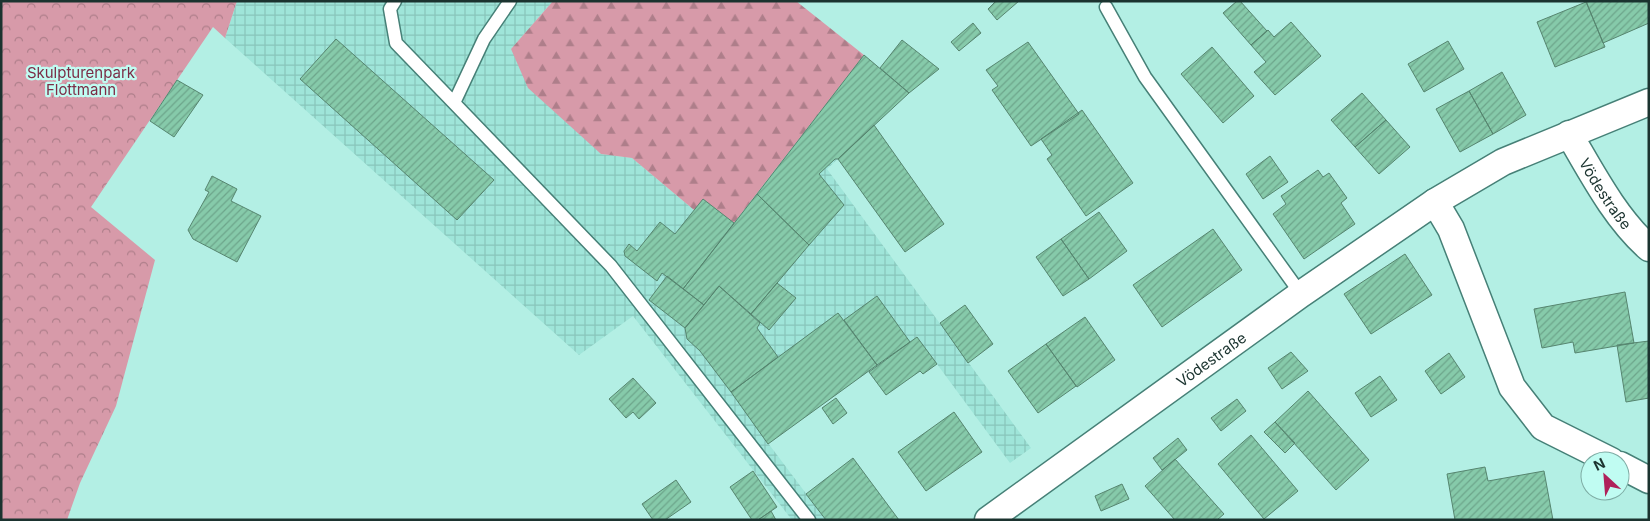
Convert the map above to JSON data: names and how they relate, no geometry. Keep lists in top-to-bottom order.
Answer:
{
  "streets": {
    "street": ["Vödestraße"]
  },
  "parks": ["Skulpturenpark Flottmann"],
  "north": "top left"
}
